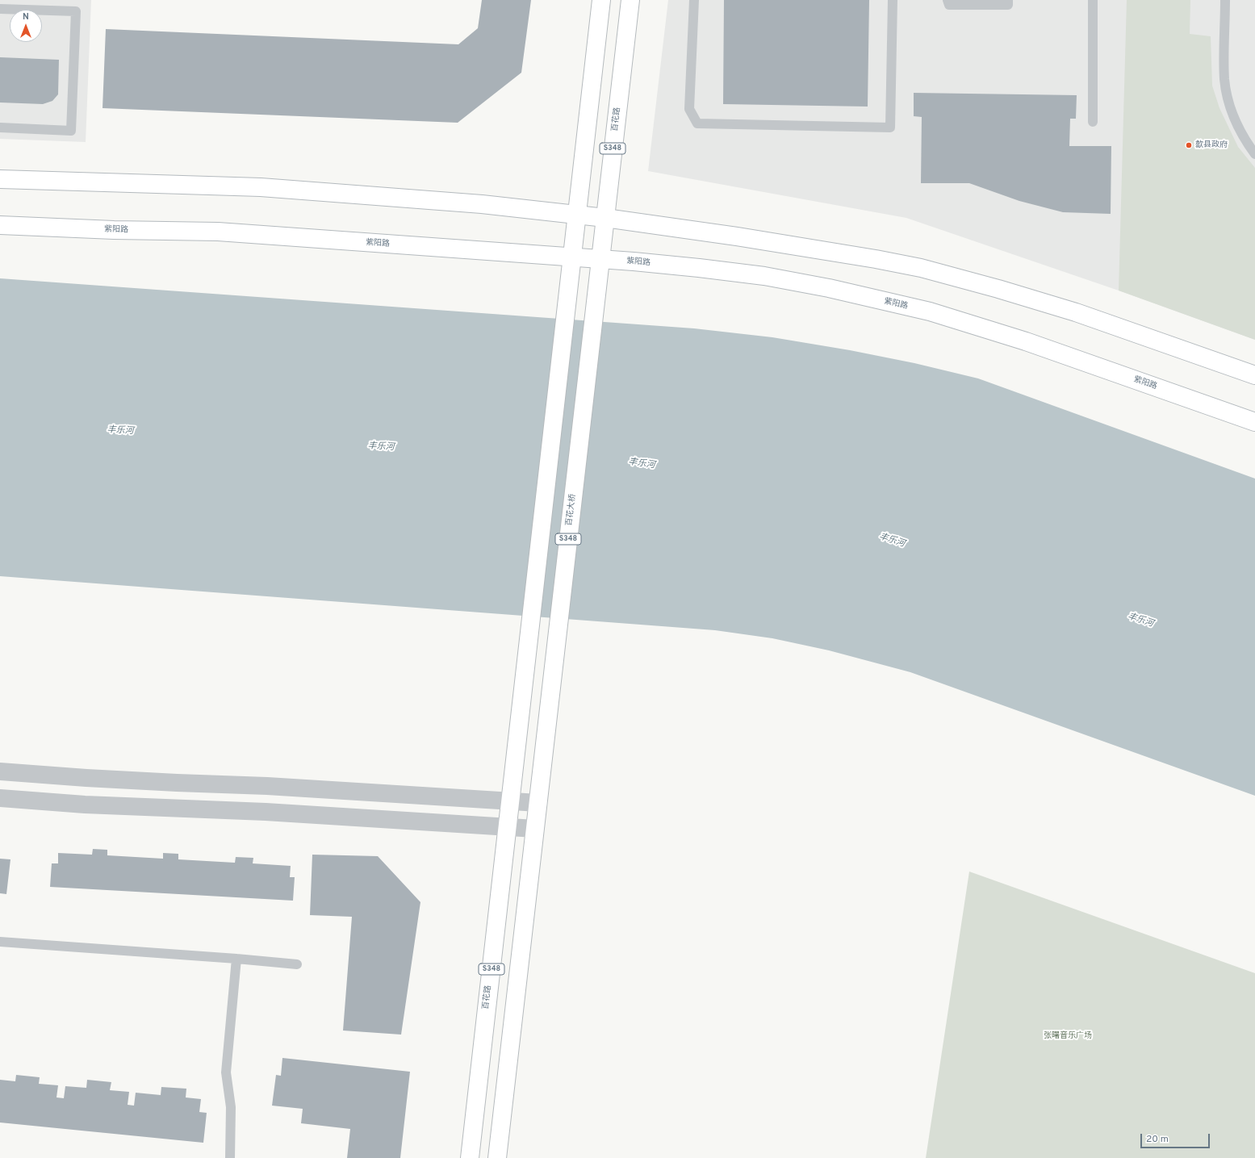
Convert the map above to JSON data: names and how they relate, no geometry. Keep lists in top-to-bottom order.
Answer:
{
  "streets": {
    "main road": [
      "百花路",
      "S348",
      "紫阳路",
      "百花大桥"
    ]
  },
  "crossings": [
    ["百花路", "S348"],
    ["百花路", "紫阳路"],
    ["百花路", "百花大桥"],
    ["S348", "紫阳路"],
    ["S348", "百花大桥"]
  ],
  "water": ["丰乐河"],
  "parks": ["张曙音乐广场"],
  "places": ["歙县政府"],
  "scale_bar": "20 m",
  "north": "top"
}
